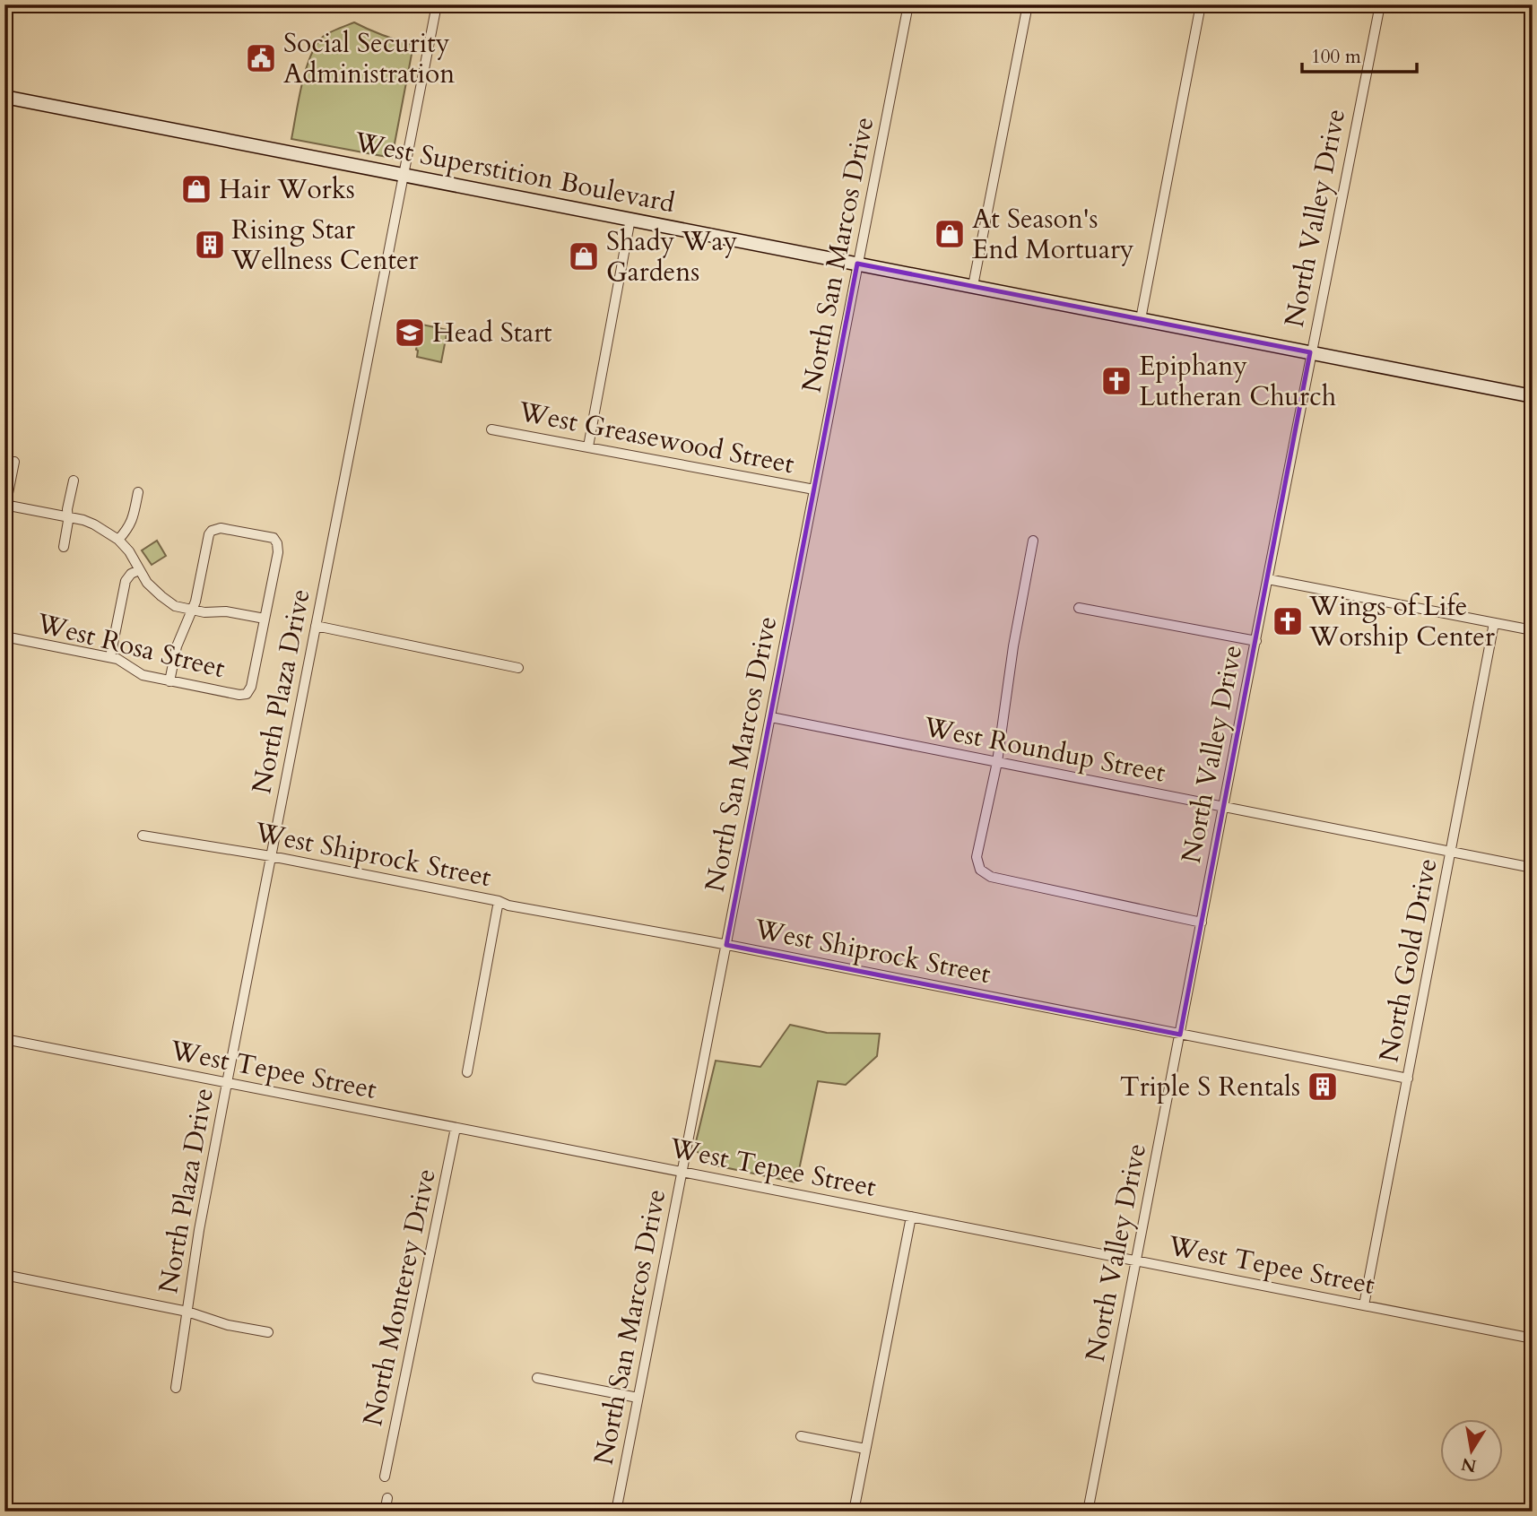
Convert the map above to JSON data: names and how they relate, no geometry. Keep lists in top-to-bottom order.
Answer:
{
  "streets": {
    "main road": ["West Superstition Boulevard"],
    "street": [
      "North Valley Drive",
      "North San Marcos Drive",
      "West Greasewood Street",
      "West Rosa Street",
      "North Plaza Drive",
      "West Roundup Street",
      "West Shiprock Street",
      "North Gold Drive",
      "West Tepee Street",
      "North Monterey Drive"
    ]
  },
  "crossings": [
    ["West Superstition Boulevard", "North Valley Drive"],
    ["West Superstition Boulevard", "North San Marcos Drive"],
    ["West Superstition Boulevard", "North Plaza Drive"],
    ["North Valley Drive", "West Roundup Street"],
    ["North Valley Drive", "West Shiprock Street"],
    ["North Valley Drive", "West Tepee Street"],
    ["North San Marcos Drive", "West Greasewood Street"],
    ["North San Marcos Drive", "West Roundup Street"],
    ["North San Marcos Drive", "West Shiprock Street"],
    ["North San Marcos Drive", "West Tepee Street"],
    ["North Plaza Drive", "West Shiprock Street"],
    ["North Plaza Drive", "West Tepee Street"],
    ["West Roundup Street", "North Gold Drive"],
    ["West Shiprock Street", "North Gold Drive"],
    ["North Gold Drive", "West Tepee Street"],
    ["West Tepee Street", "North Monterey Drive"]
  ],
  "places": {
    "public building": ["Social Security Administration"],
    "shop": ["Hair Works", "At Season's End Mortuary", "Shady Way Gardens"],
    "building": ["Rising Star Wellness Center", "Triple S Rentals"],
    "school or university": ["Head Start"],
    "church": ["Epiphany Lutheran Church", "Wings of Life Worship Center"]
  },
  "scale_bar": "100 m",
  "north": "bottom"
}
